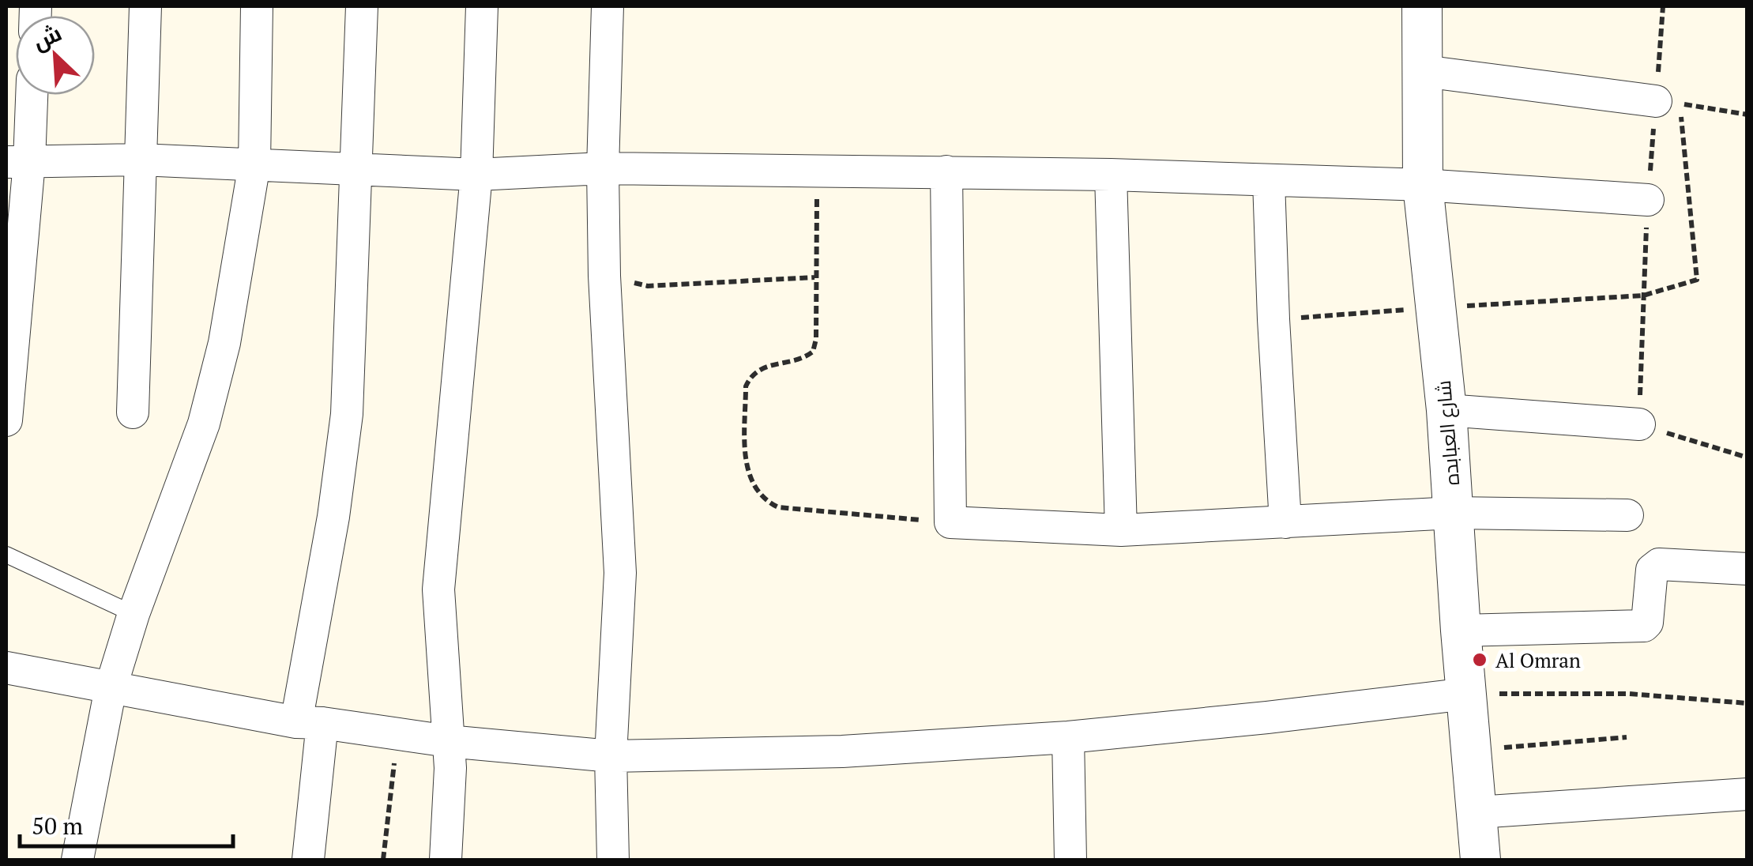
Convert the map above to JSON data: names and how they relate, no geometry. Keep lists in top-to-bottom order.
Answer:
{
  "streets": {
    "street": ["شارع العبابده"]
  },
  "places": ["Al Omran"],
  "scale_bar": "50 m",
  "north": "top left"
}
